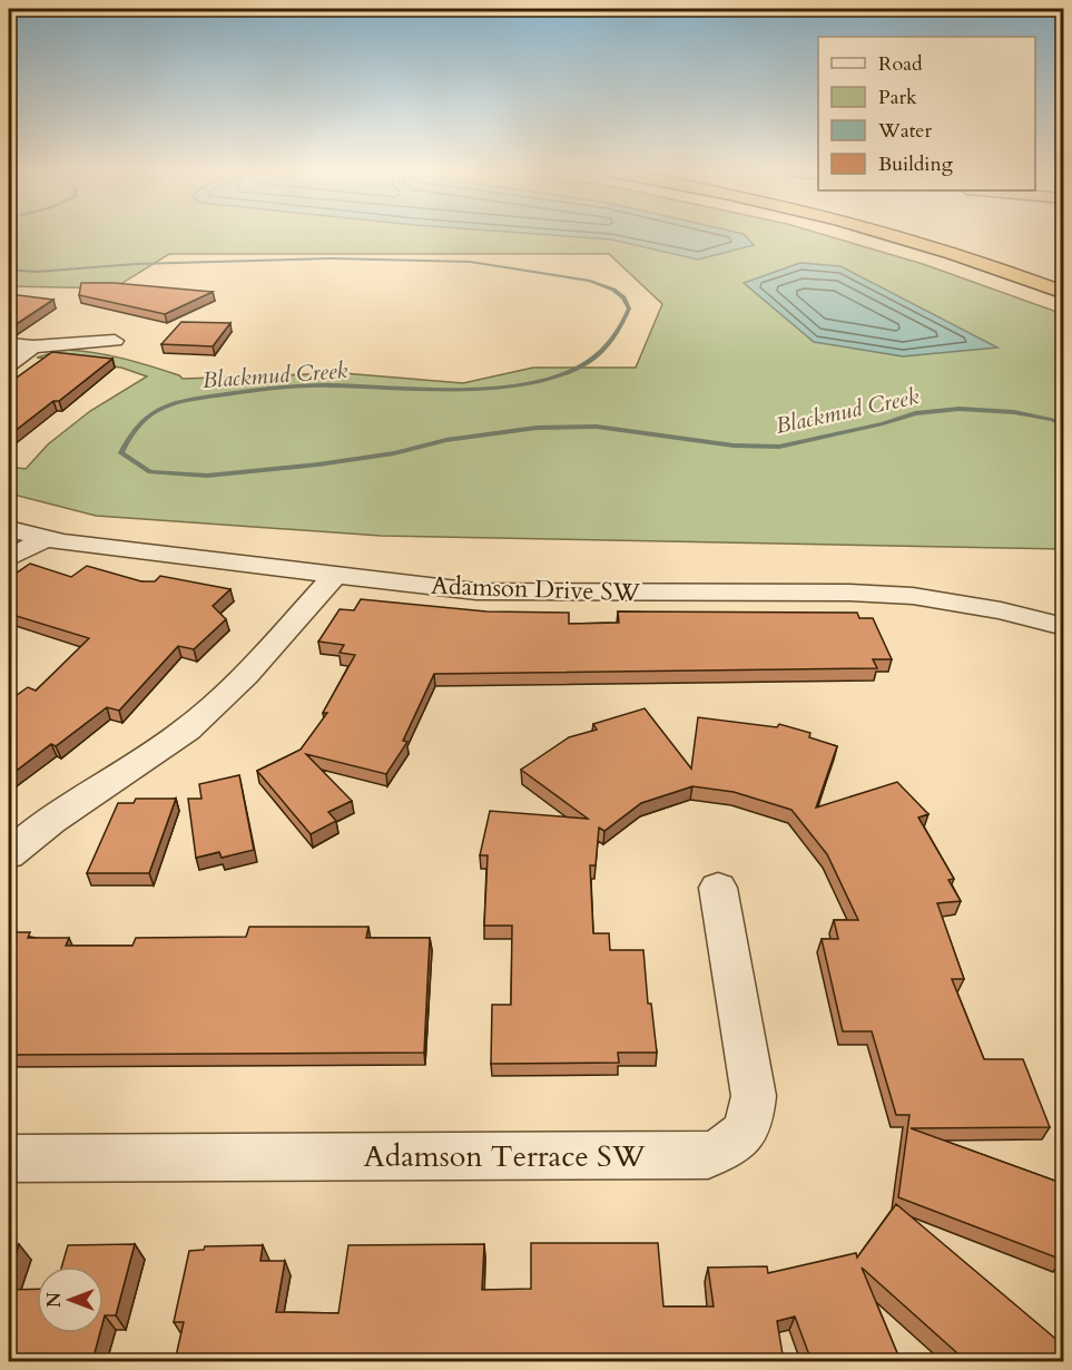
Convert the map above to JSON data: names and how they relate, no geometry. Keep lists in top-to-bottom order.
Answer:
{
  "streets": {
    "street": ["Adamson Drive SW", "Adamson Terrace SW"]
  },
  "water": ["Blackmud Creek"],
  "legend": [
    "Road",
    "Park",
    "Water",
    "Building"
  ],
  "north": "left"
}
